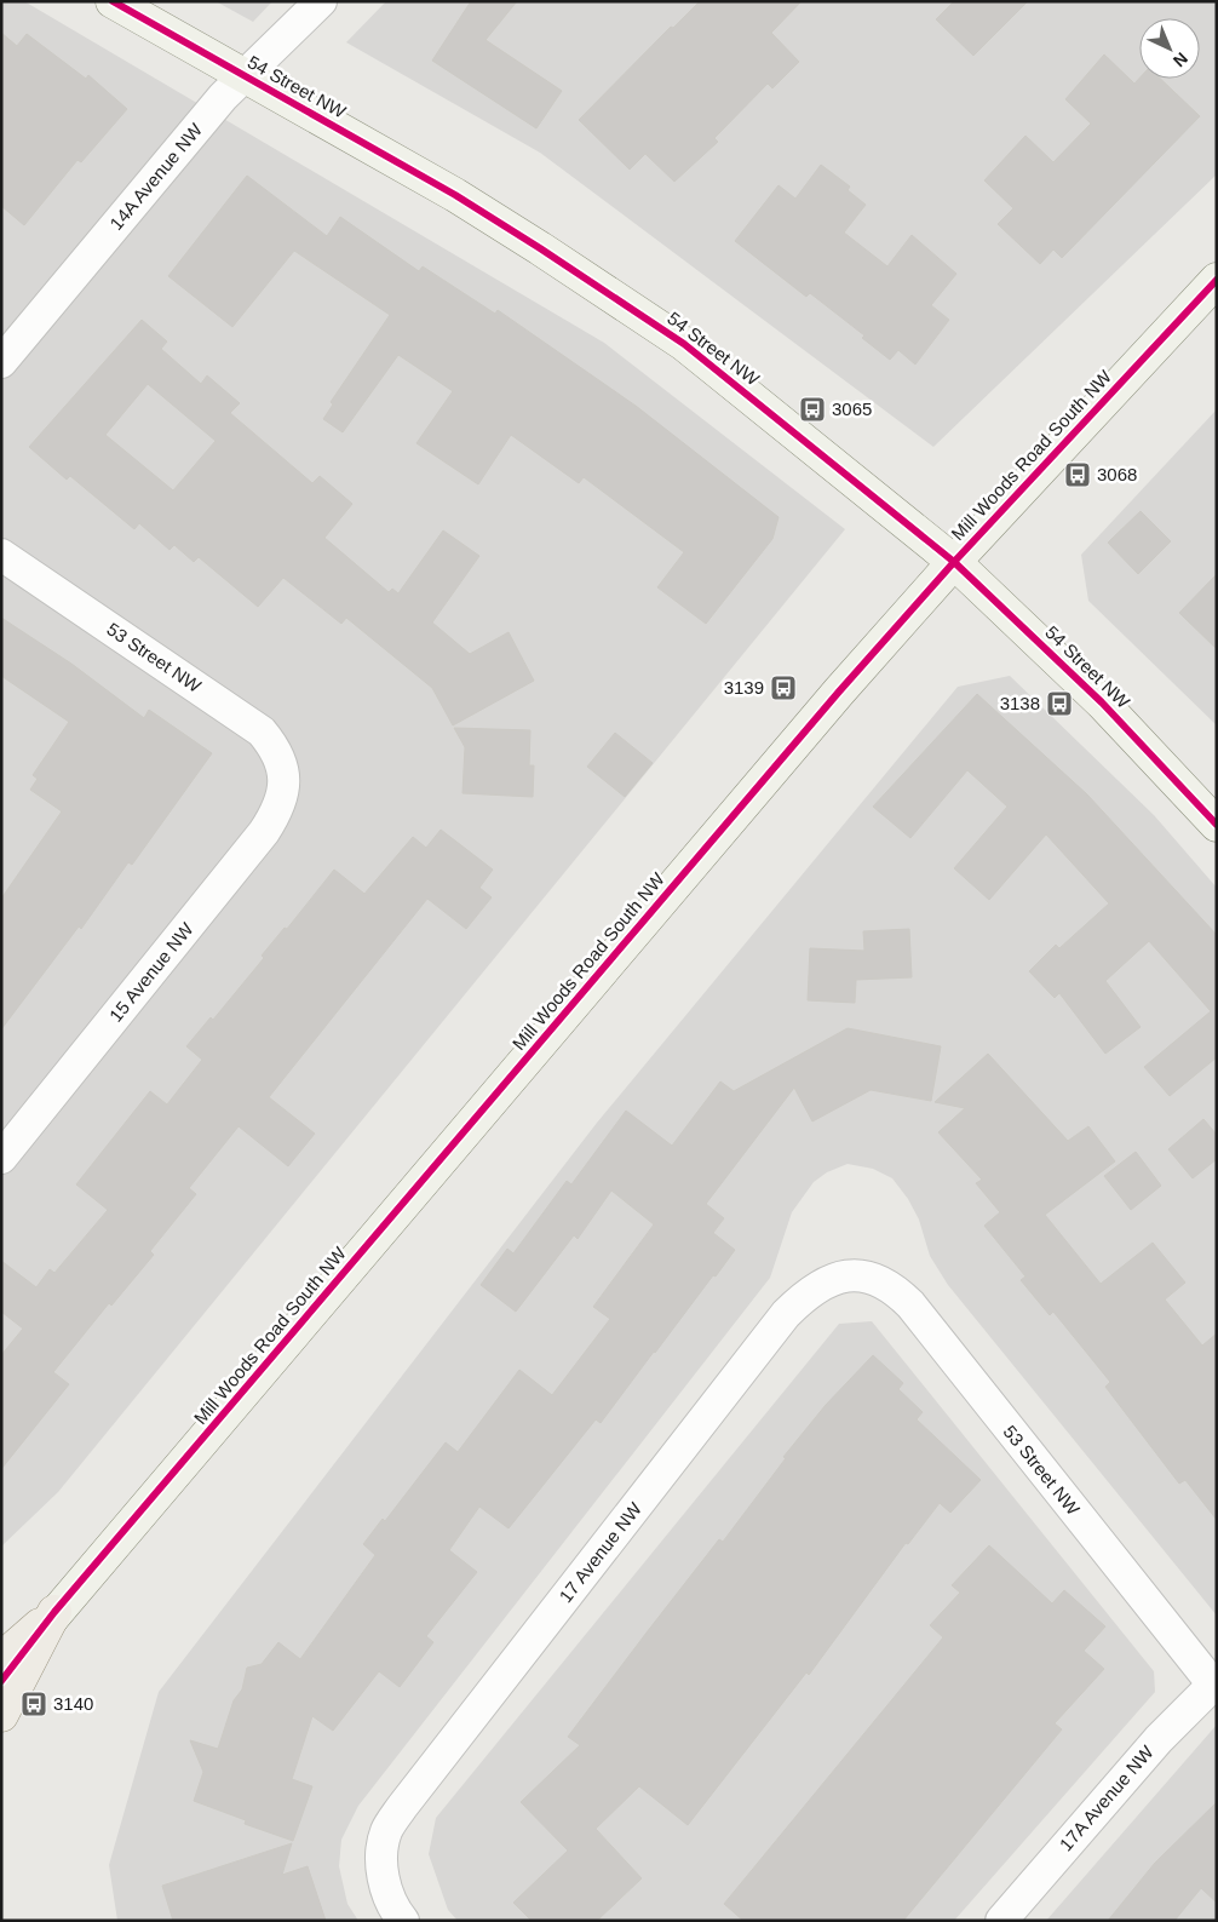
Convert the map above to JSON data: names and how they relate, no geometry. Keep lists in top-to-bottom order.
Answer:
{
  "streets": {
    "street": [
      "54 Street NW",
      "14A Avenue NW",
      "Mill Woods Road South NW",
      "53 Street NW",
      "15 Avenue NW",
      "17 Avenue NW",
      "17A Avenue NW"
    ]
  },
  "crossings": [
    ["54 Street NW", "14A Avenue NW"],
    ["54 Street NW", "Mill Woods Road South NW"],
    ["53 Street NW", "15 Avenue NW"],
    ["53 Street NW", "17 Avenue NW"],
    ["53 Street NW", "17A Avenue NW"]
  ],
  "places": {
    "bus stop": [
      "3065",
      "3068",
      "3139",
      "3138",
      "3140"
    ]
  },
  "north": "bottom right"
}
